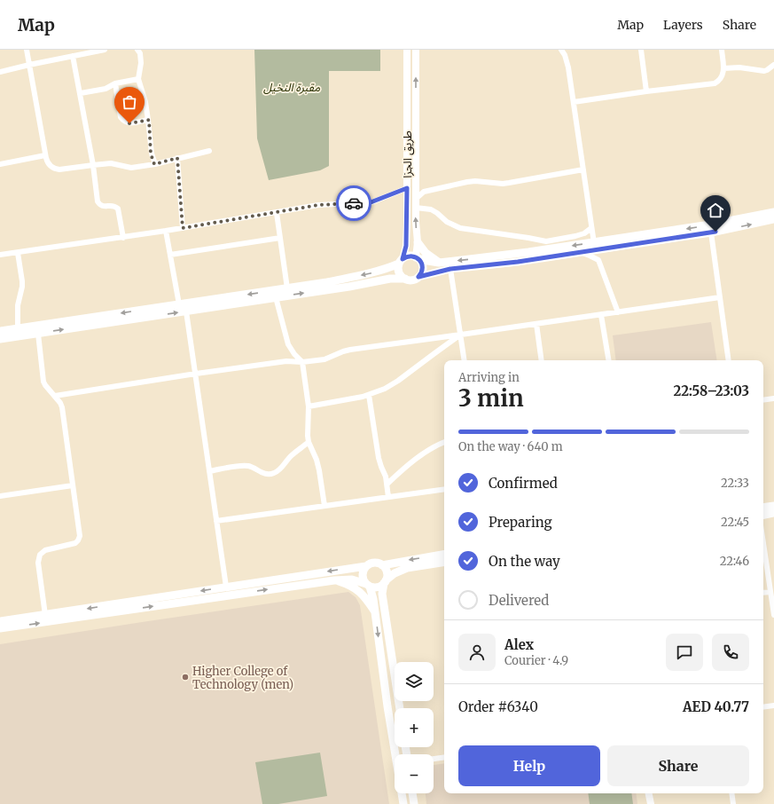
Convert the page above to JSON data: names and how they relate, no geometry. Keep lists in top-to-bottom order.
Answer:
{
  "streets": {
    "street": ["طريق الجزا"]
  },
  "parks": ["مقبرة النخيل"],
  "places": ["Higher College of Technology (men)"],
  "page": {
    "header": "Map",
    "nav": ["Map", "Layers", "Share"],
    "heading": ["3 min", "Arriving in", "22:58–23:03"],
    "panel": [
      "Alex",
      "Courier · 4.9",
      "Order #6340",
      "AED 40.77"
    ],
    "bar": "On the way · 640 m",
    "list": [
      ["Confirmed", "22:33"],
      ["Preparing", "22:45"],
      ["On the way", "22:46"],
      "Delivered"
    ],
    "map_buttons": ["+", "−"],
    "buttons": ["Help", "Share"]
  }
}
